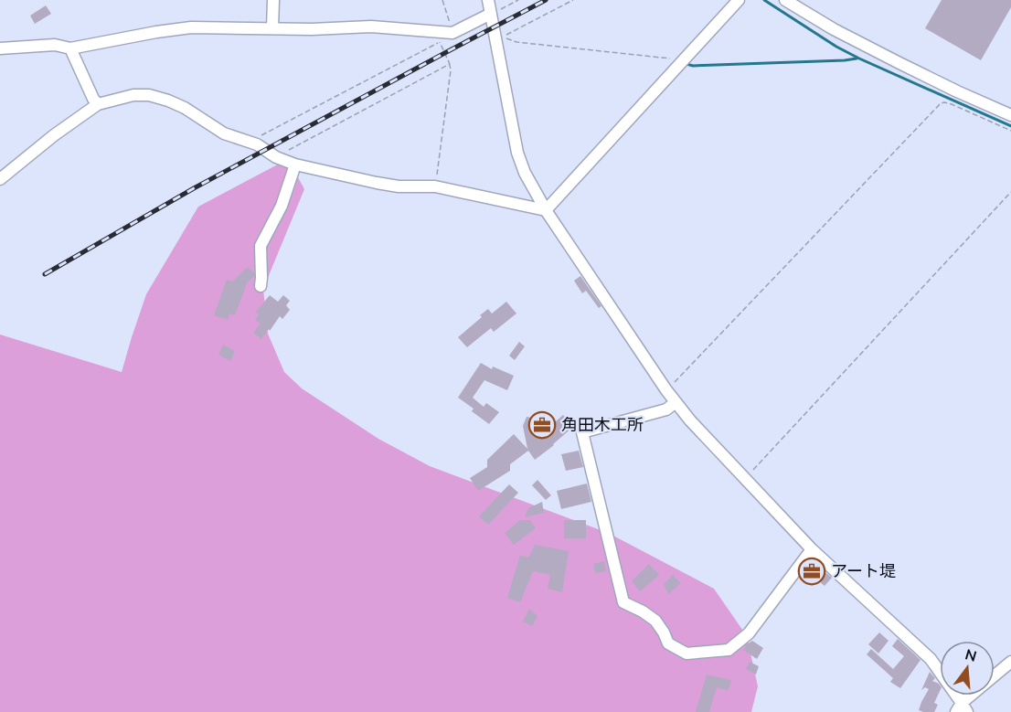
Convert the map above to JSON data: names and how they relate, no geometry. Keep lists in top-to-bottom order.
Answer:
{
  "places": {
    "office": ["角田木工所", "アート堤"]
  },
  "north": "top"
}
